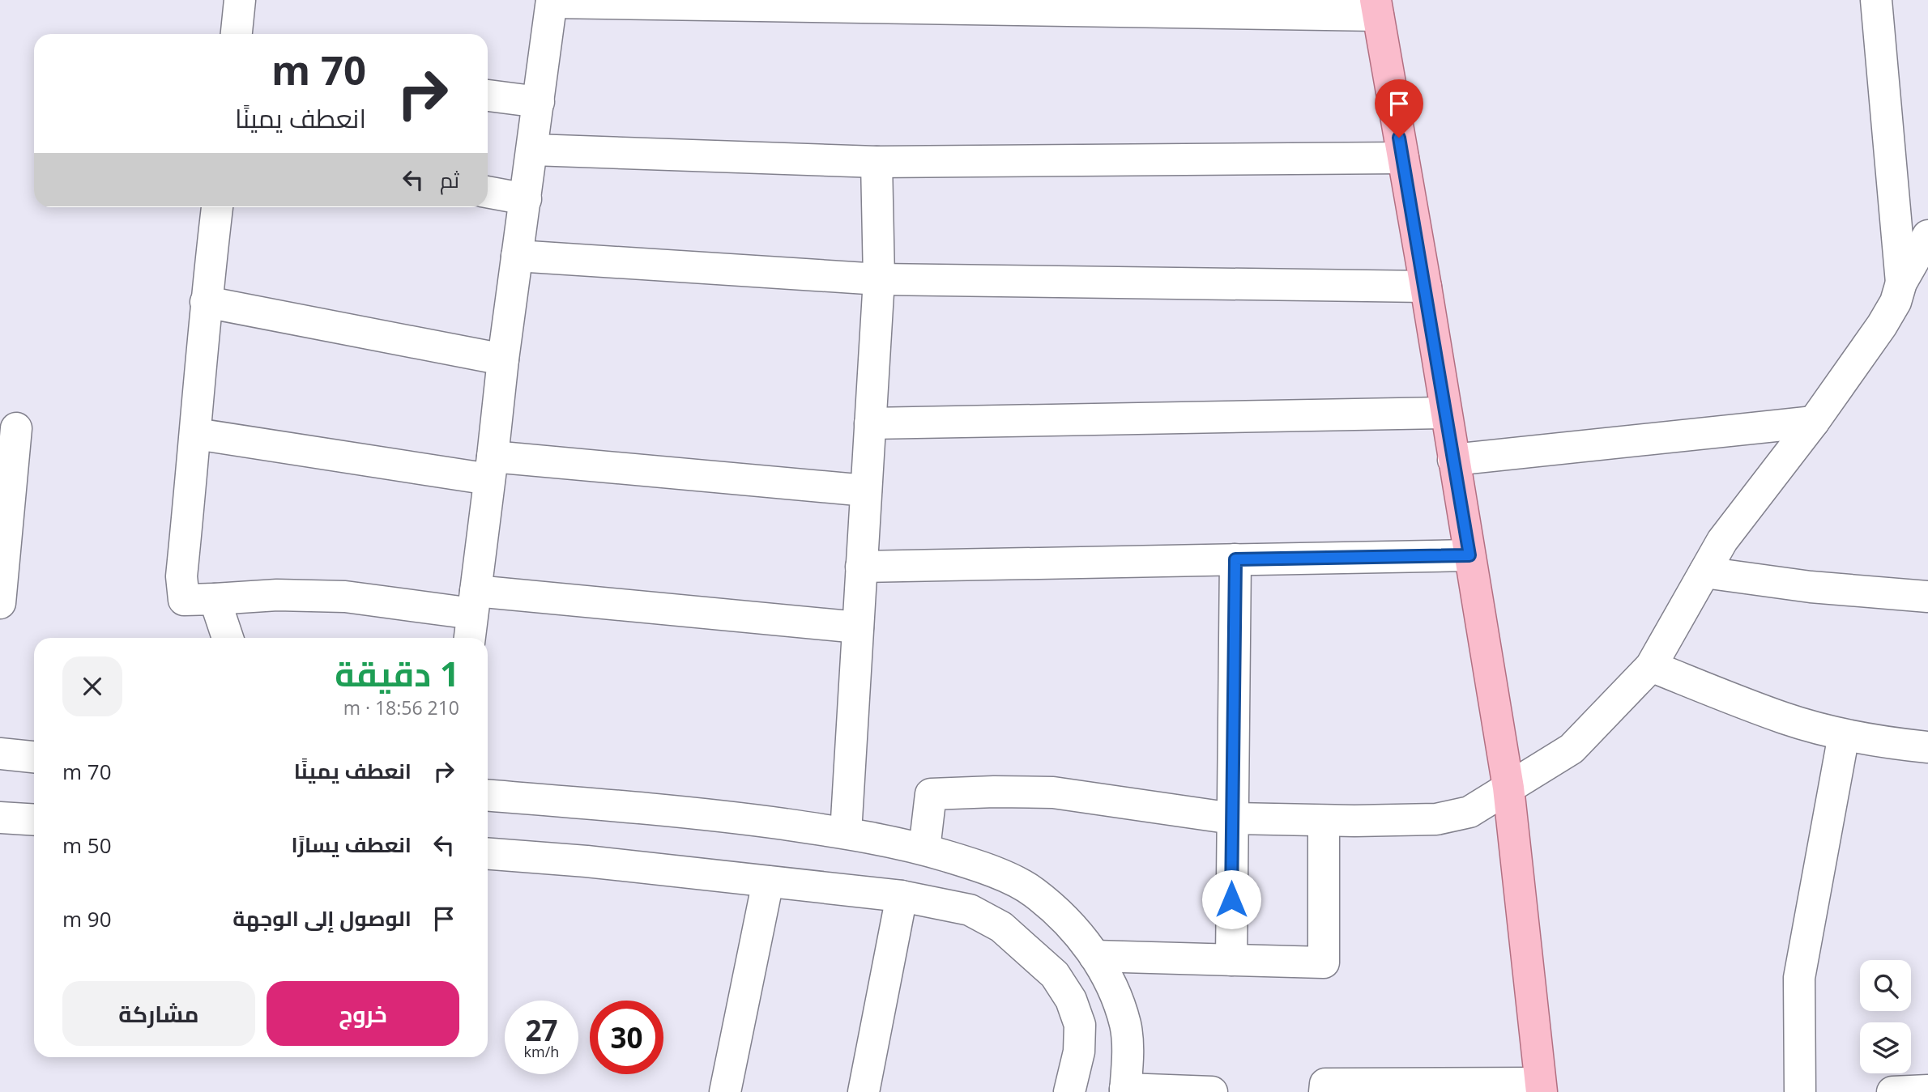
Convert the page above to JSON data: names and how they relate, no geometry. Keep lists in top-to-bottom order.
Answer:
{
  "page": {
    "turn": ["70 m", "انعطف يمينًا"],
    "then": "ثم",
    "heading": ["1 دقيقة", "210 m · 18:56"],
    "list": [
      {
        "name": "انعطف يمينًا",
        "value": "70 m"
      },
      {
        "name": "انعطف يسارًا",
        "value": "50 m"
      },
      {
        "name": "الوصول إلى الوجهة",
        "value": "90 m"
      }
    ],
    "buttons": ["خروج", "مشاركة"],
    "speed": "27 km/h",
    "limit": "30"
  }
}
